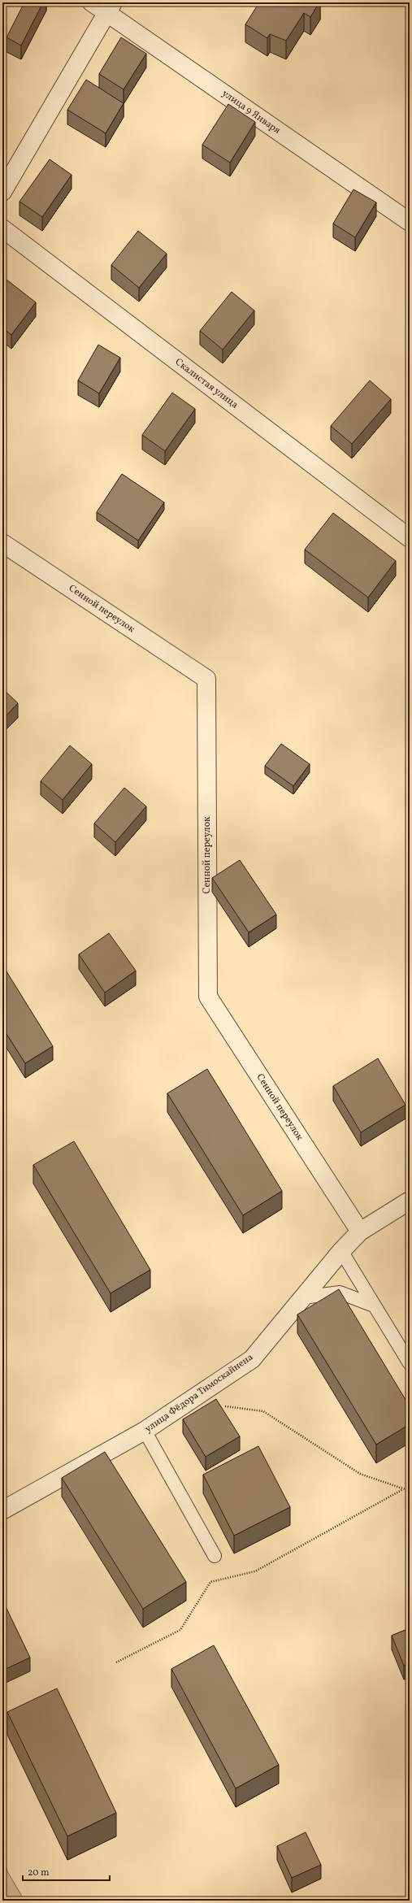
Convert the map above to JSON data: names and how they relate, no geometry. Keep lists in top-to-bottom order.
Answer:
{
  "streets": {
    "street": [
      "улица 9 Января",
      "Скалистая улица",
      "Сенной переулок",
      "улица Фёдора Тимоскайнена"
    ]
  },
  "crossings": [
    ["Сенной переулок", "улица Фёдора Тимоскайнена"]
  ],
  "scale_bar": "20 m"
}
